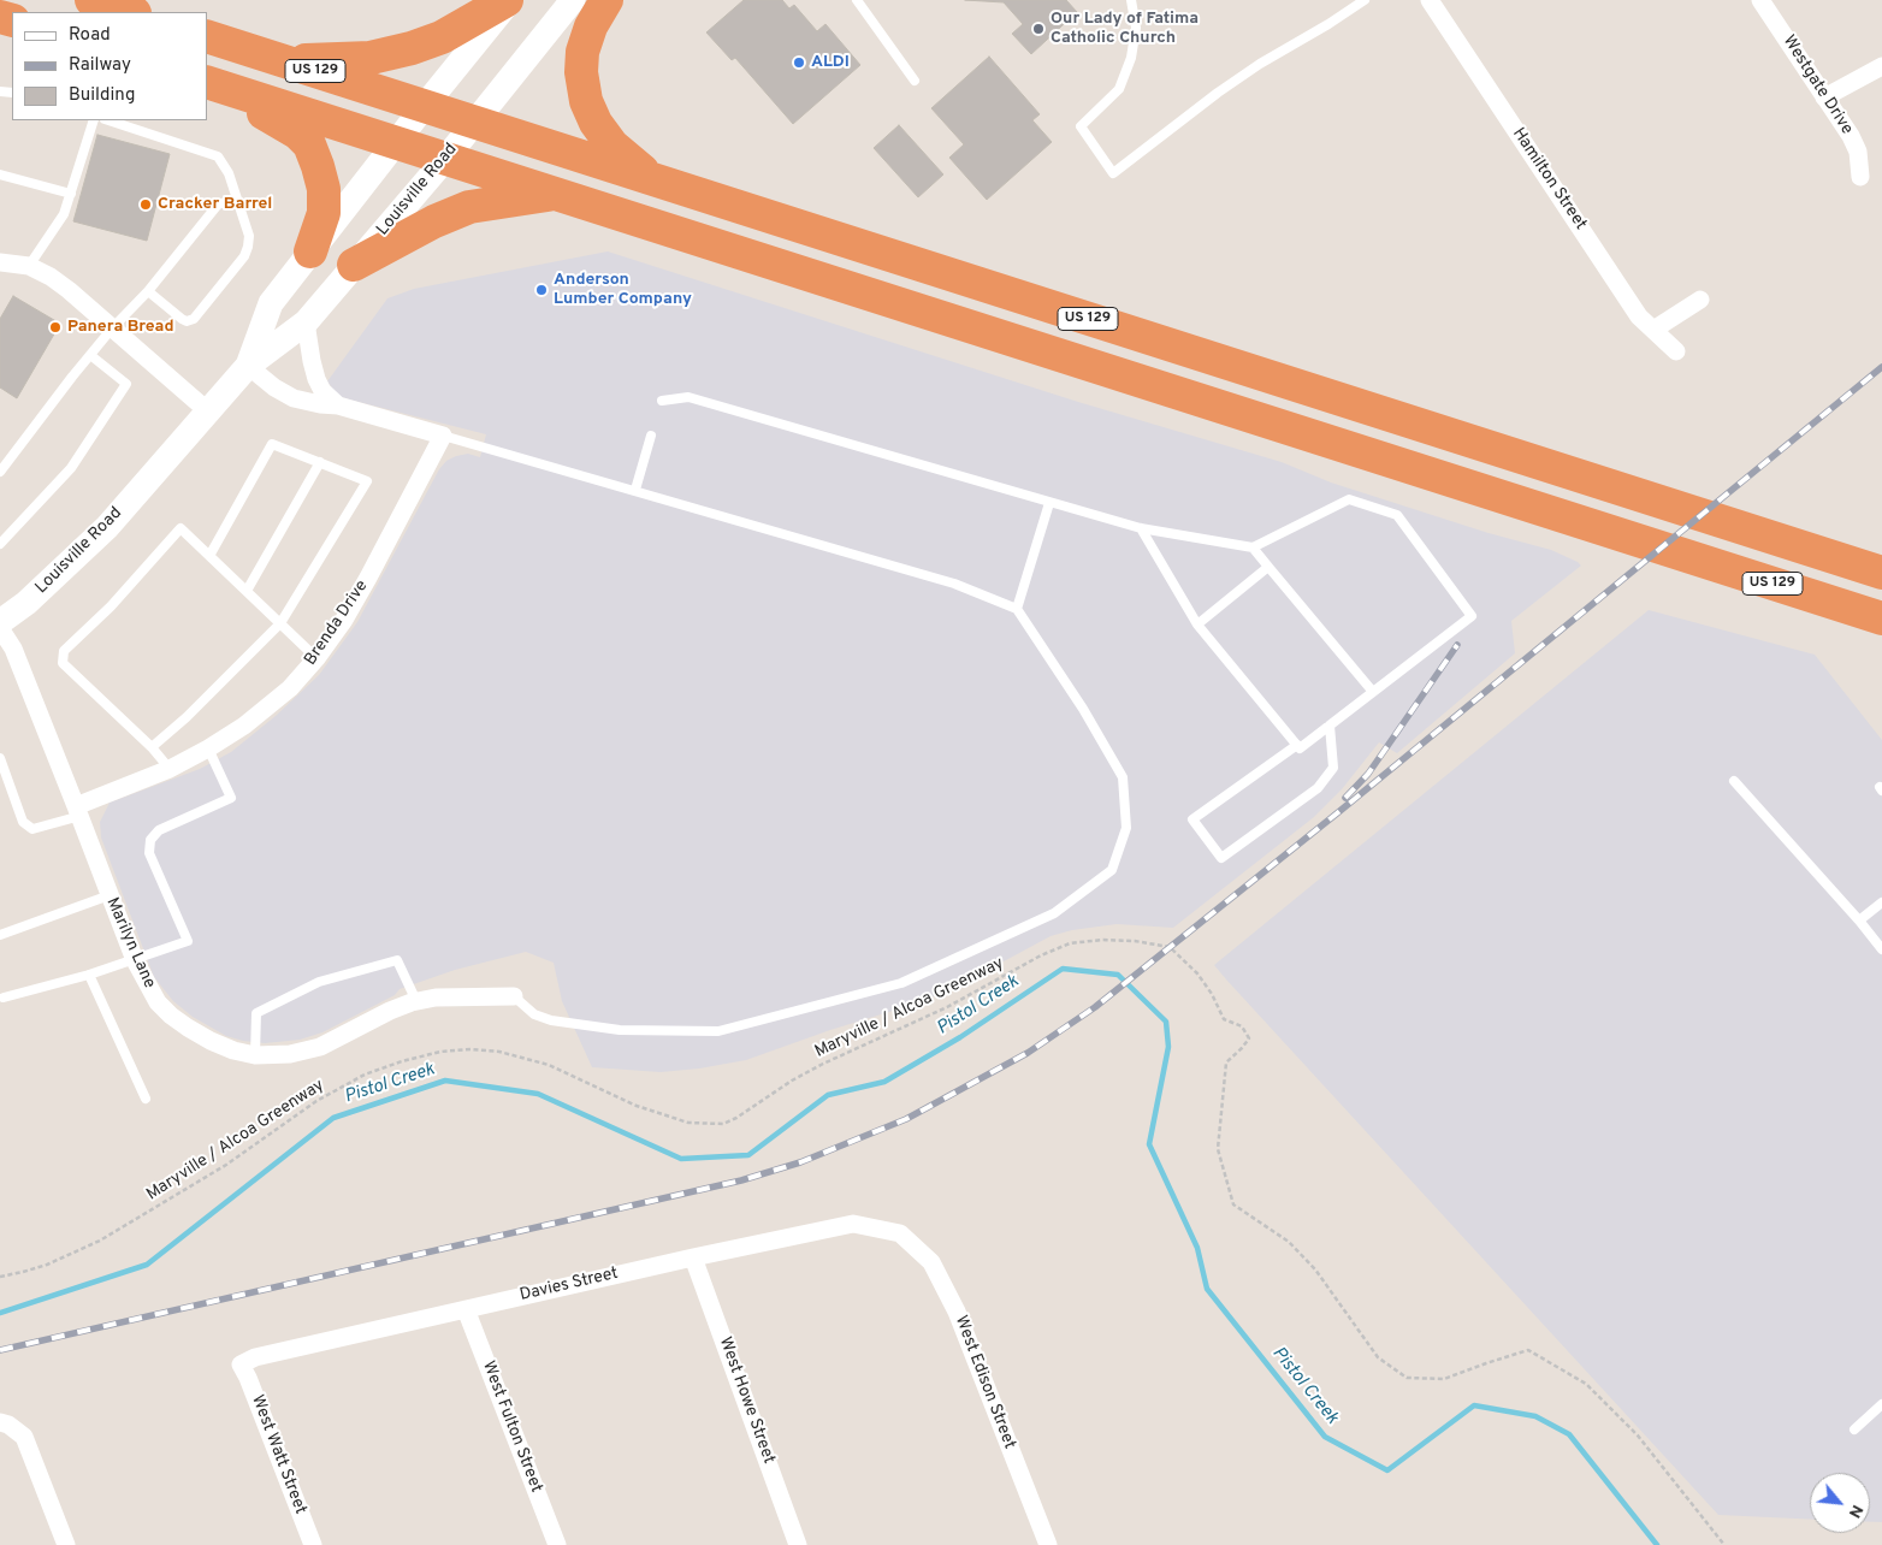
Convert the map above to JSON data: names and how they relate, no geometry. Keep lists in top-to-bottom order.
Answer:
{
  "streets": {
    "highway": ["US 129"],
    "main road": ["Louisville Road"],
    "street": [
      "Westgate Drive",
      "Hamilton Street",
      "Brenda Drive",
      "Marilyn Lane",
      "Davies Street",
      "West Edison Street",
      "West Howe Street",
      "West Fulton Street",
      "West Watt Street"
    ],
    "path": ["Maryville / Alcoa Greenway"]
  },
  "crossings": [
    ["US 129", "Louisville Road"],
    ["Brenda Drive", "Marilyn Lane"],
    ["Davies Street", "West Edison Street"],
    ["Davies Street", "West Howe Street"],
    ["Davies Street", "West Fulton Street"],
    ["Davies Street", "West Watt Street"]
  ],
  "water": ["Pistol Creek"],
  "places": [
    "Our Lady of Fatima Catholic Church",
    "ALDI",
    "Cracker Barrel",
    "Anderson Lumber Company",
    "Panera Bread"
  ],
  "legend": ["Road", "Railway", "Building"],
  "north": "bottom right"
}
